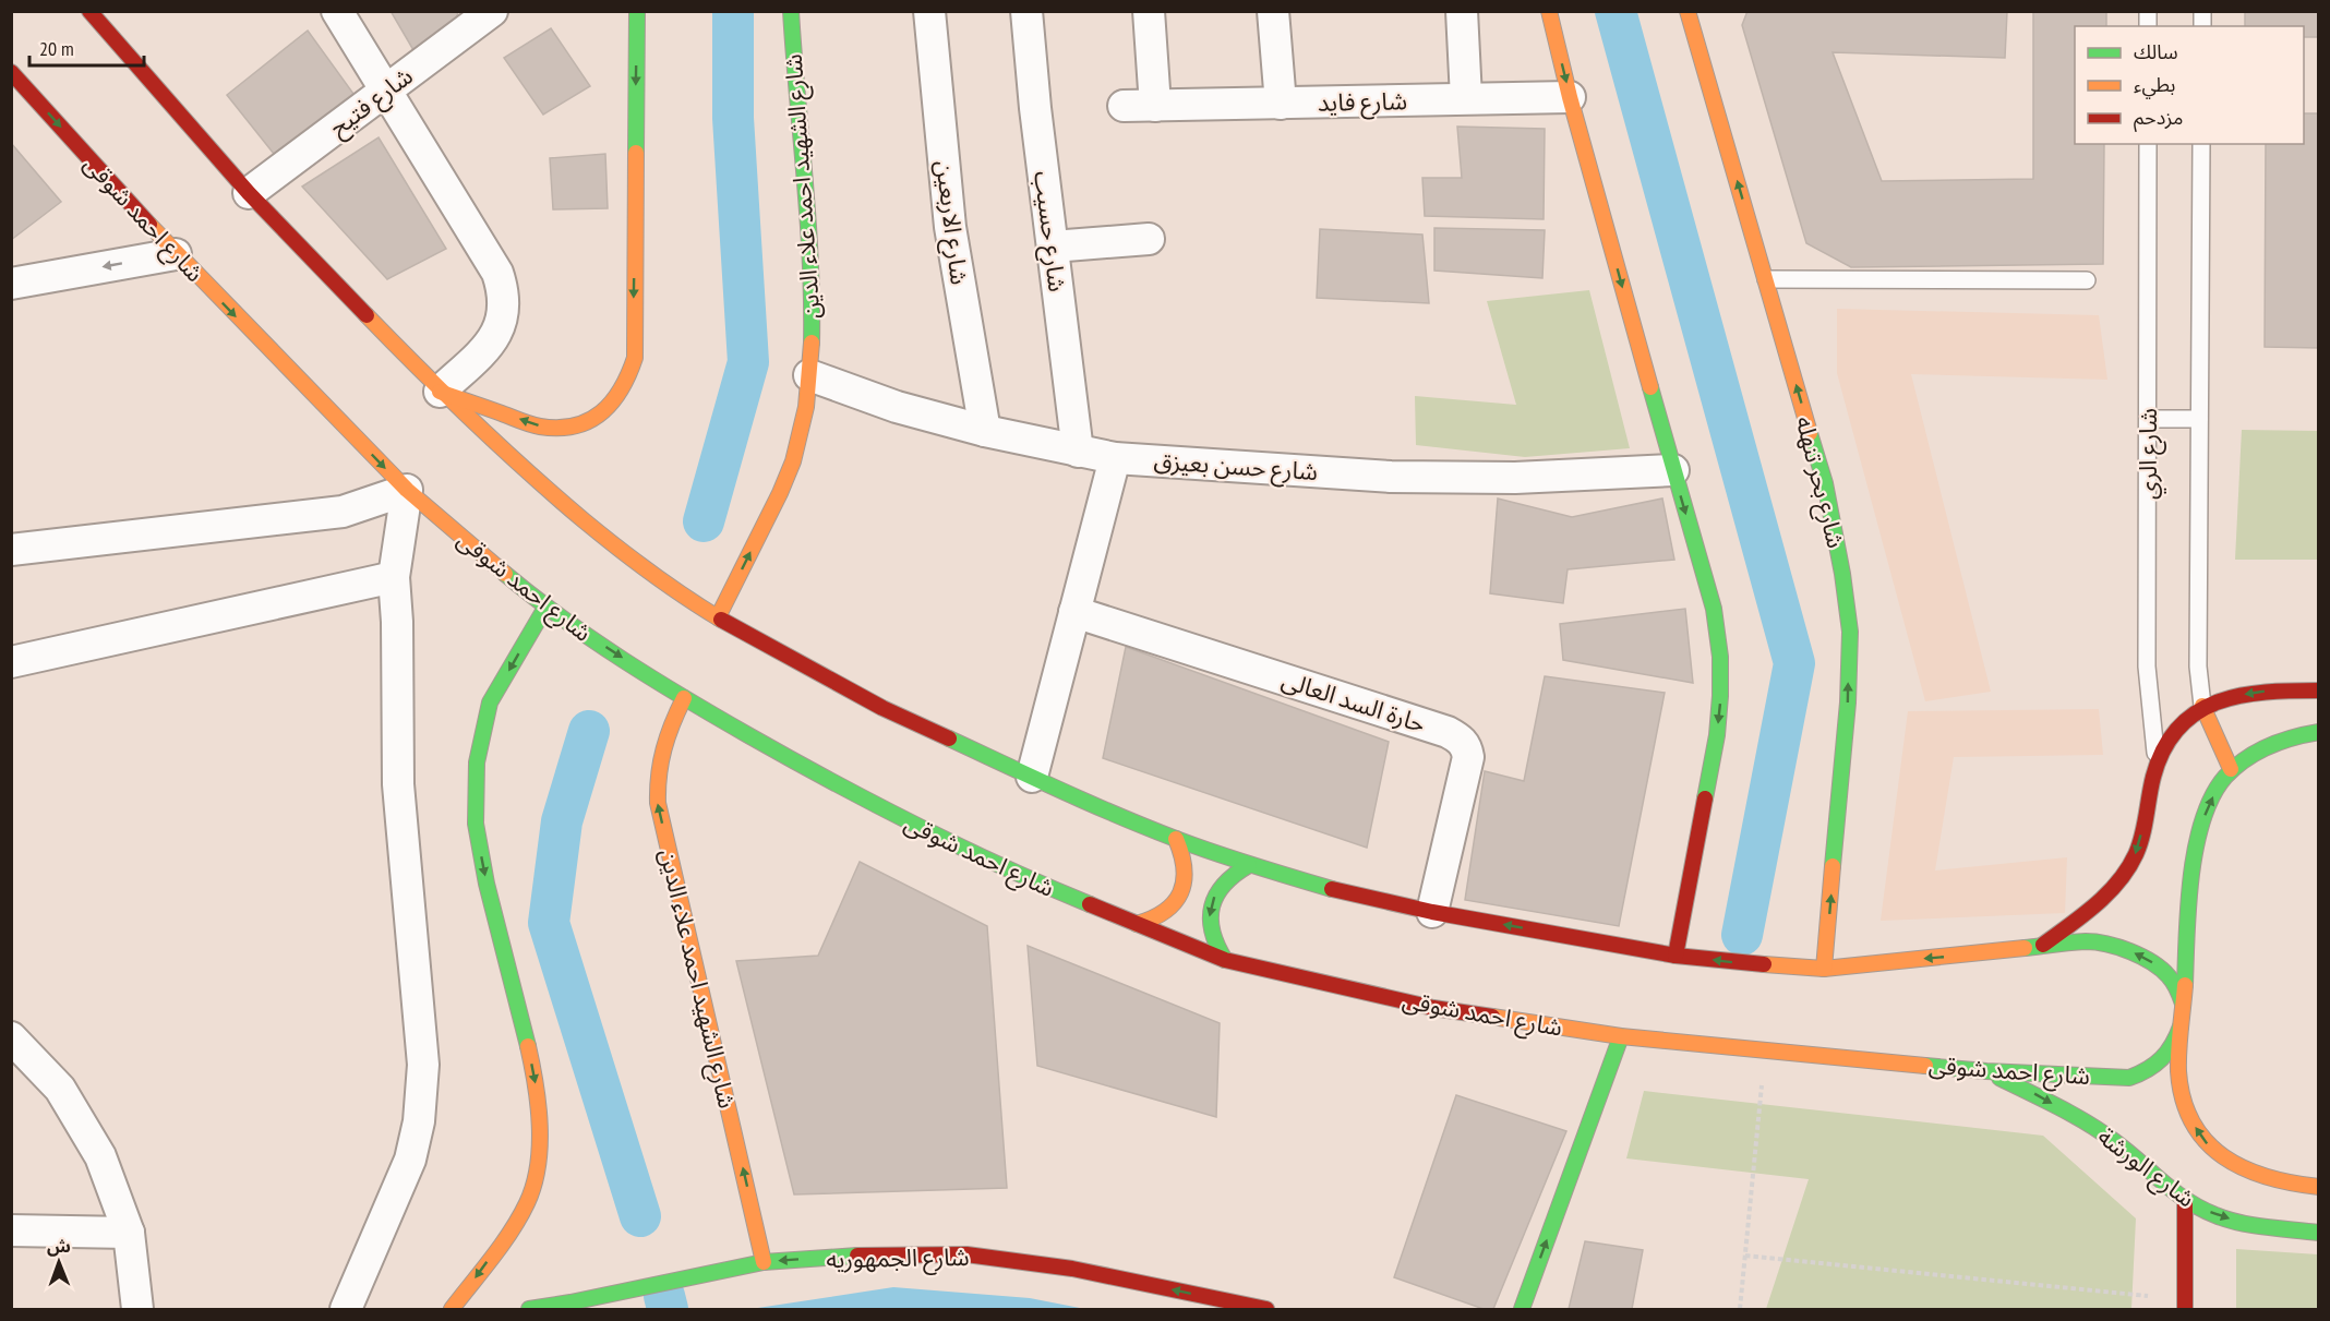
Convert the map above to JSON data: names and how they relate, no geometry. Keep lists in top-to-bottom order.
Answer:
{
  "streets": {
    "main road": [
      "شارع الشهيد احمد علاء الدين",
      "شارع احمد شوقى",
      "شارع بحر تنهله",
      "شارع الورشة",
      "شارع الجمهوريه"
    ],
    "street": [
      "شارع فتيح",
      "شارع فايد",
      "شارع الاربعين",
      "شارع حسيب",
      "شارع حسن بعيزق",
      "حارة السد العالى"
    ],
    "lane": ["شارع الري"]
  },
  "crossings": [
    ["شارع الشهيد احمد علاء الدين", "شارع احمد شوقى"],
    ["شارع الشهيد احمد علاء الدين", "شارع حسن بعيزق"],
    ["شارع الشهيد احمد علاء الدين", "شارع الجمهوريه"],
    ["شارع احمد شوقى", "شارع الورشة"],
    ["شارع الاربعين", "شارع حسن بعيزق"],
    ["شارع حسيب", "شارع حسن بعيزق"]
  ],
  "one_way": [
    "شارع الشهيد احمد علاء الدين",
    "شارع بحر تنهله",
    "شارع الورشة",
    "شارع الجمهوريه"
  ],
  "legend": ["سالك", "بطيء", "مزدحم"],
  "scale_bar": "20 m",
  "north": "top"
}
